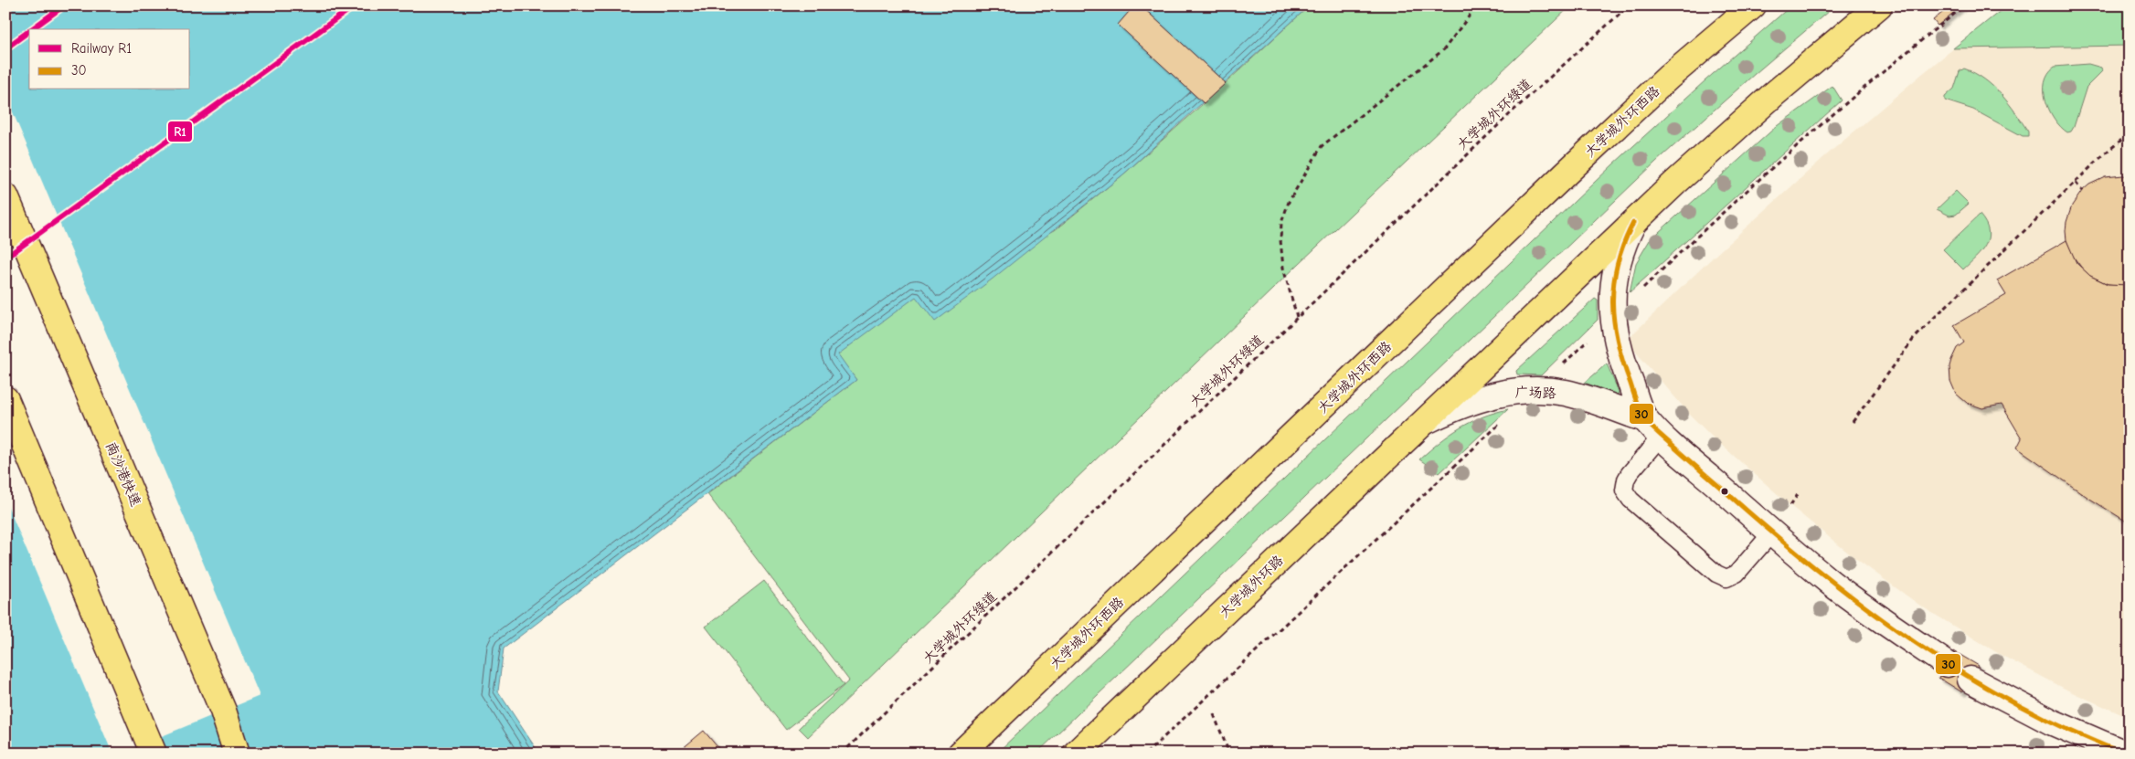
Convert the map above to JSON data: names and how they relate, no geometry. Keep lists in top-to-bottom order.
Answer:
{
  "streets": {
    "main road": ["大学城外环西路", "南沙港快速", "大学城外环路"],
    "street": ["广场路"],
    "path": ["大学城外环绿道"]
  },
  "crossings": [
    ["广场路", "大学城外环路"]
  ],
  "lines": ["rail line R1", "transit line 30"],
  "legend": ["Railway R1", "30"]
}
